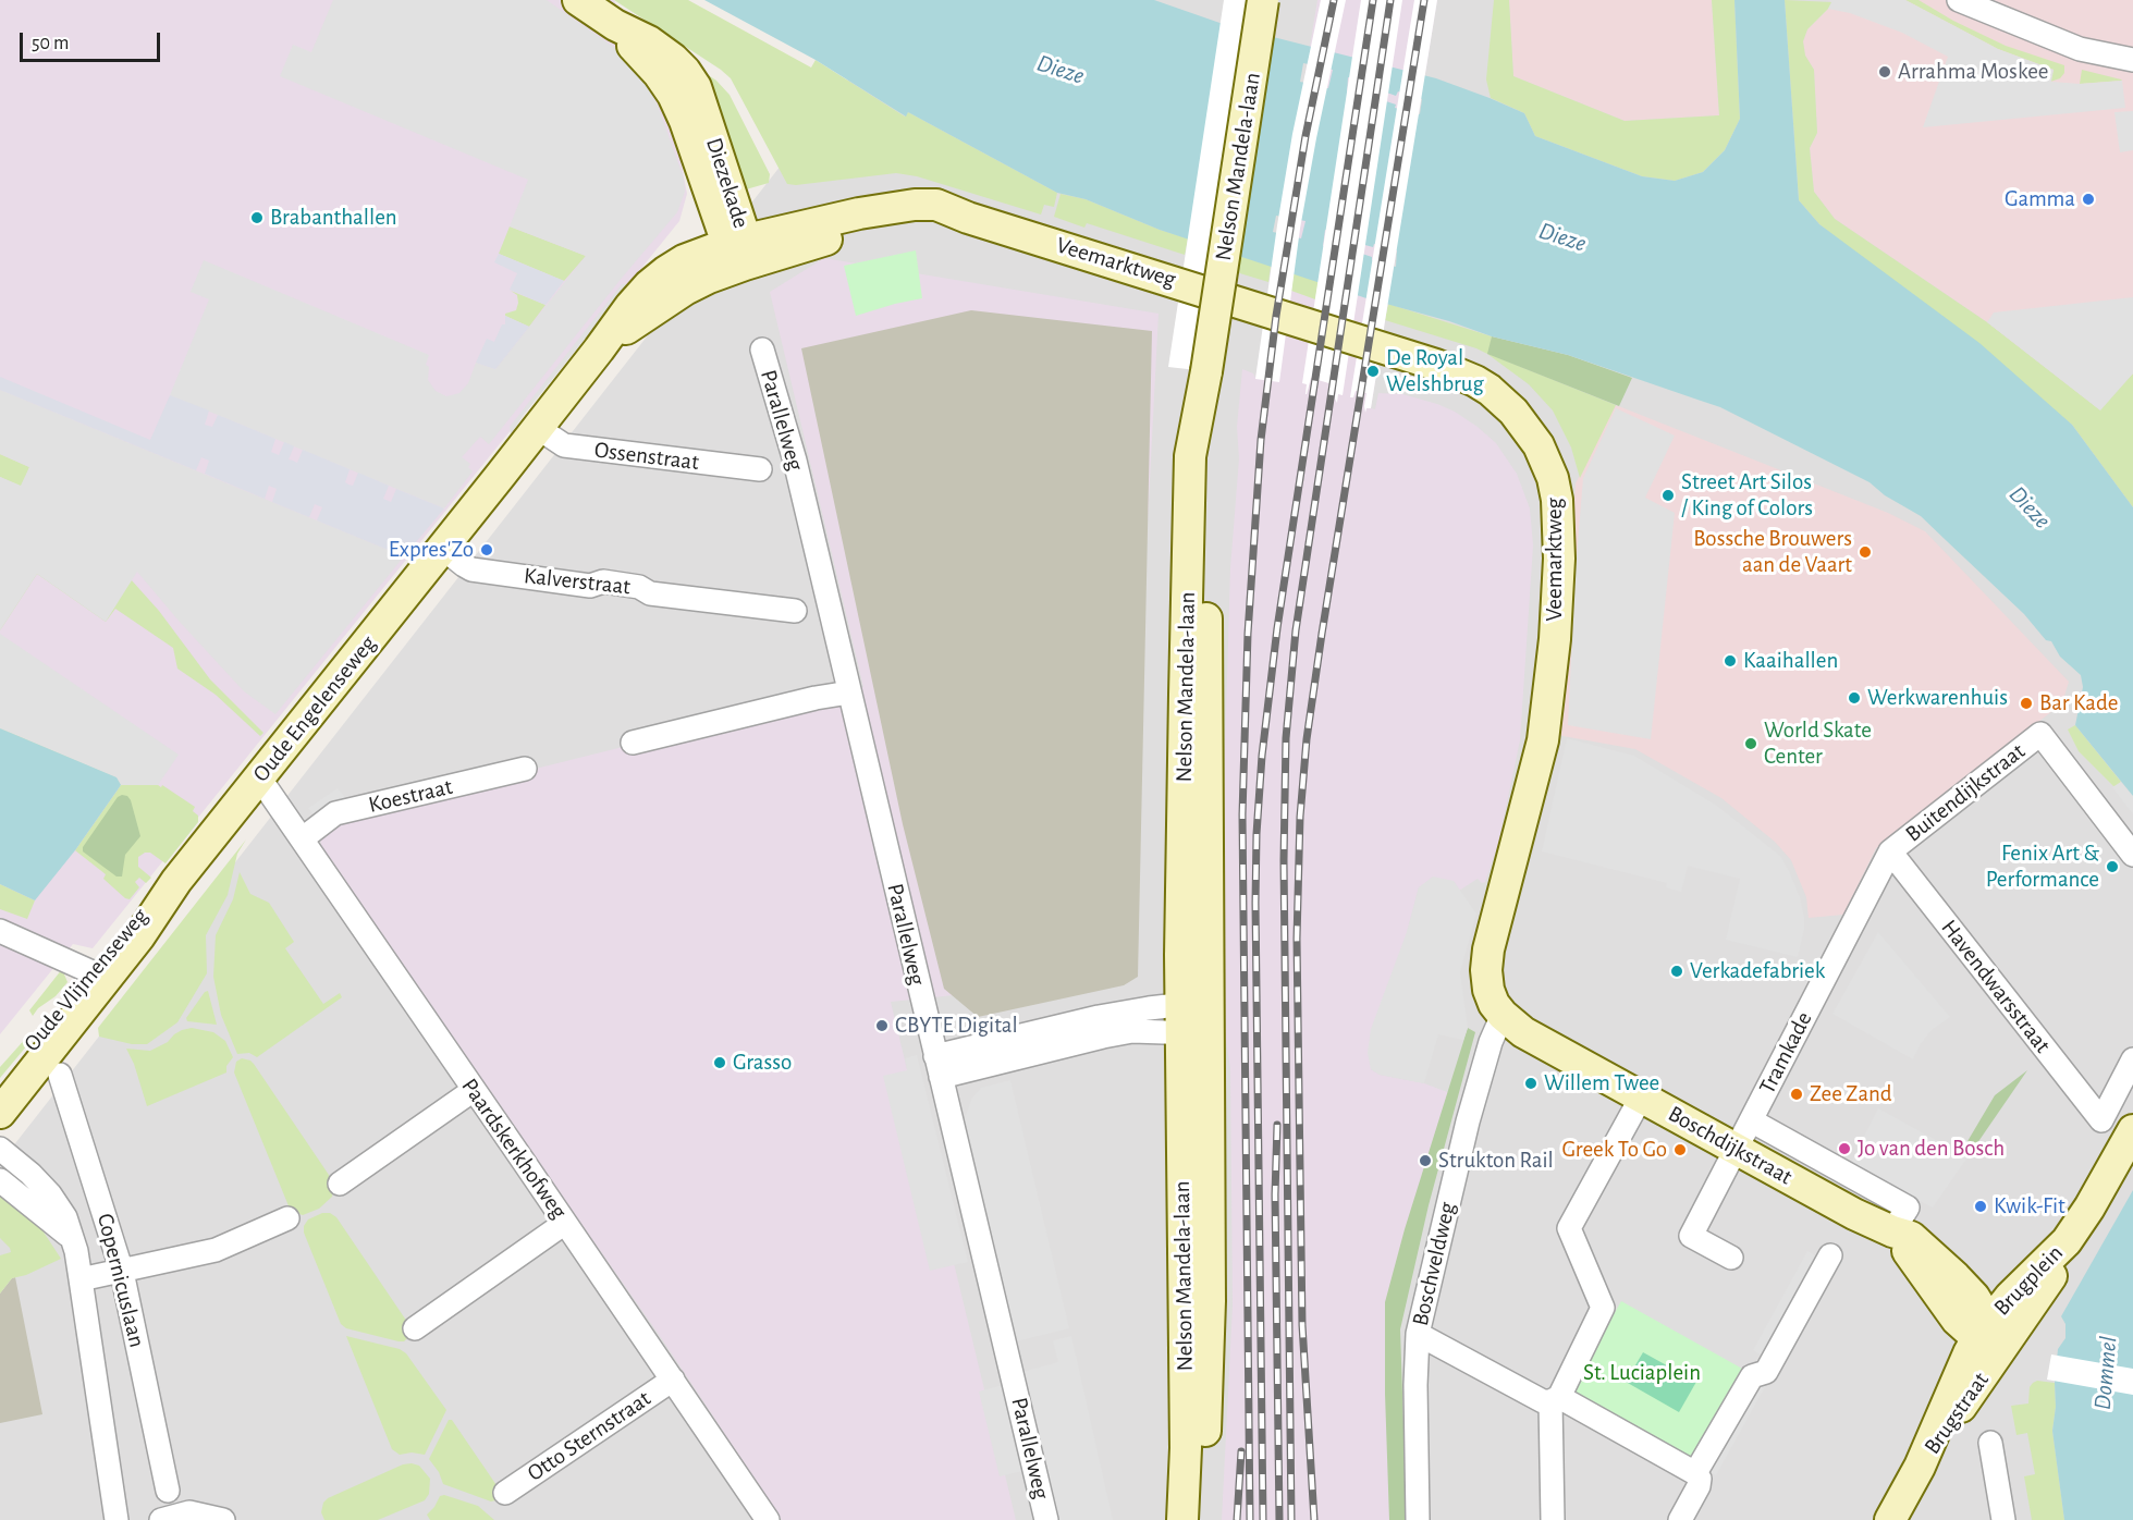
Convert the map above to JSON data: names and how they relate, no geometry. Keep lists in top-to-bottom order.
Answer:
{
  "streets": {
    "street": [
      "Nelson Mandela-laan",
      "Diezekade",
      "Veemarktweg",
      "Parallelweg",
      "Ossenstraat",
      "Kalverstraat",
      "Oude Engelenseweg",
      "Buitendijkstraat",
      "Koestraat",
      "Oude Vlijmenseweg",
      "Havendwarsstraat",
      "Tramkade",
      "Boschdijkstraat",
      "Paardskerkhofweg",
      "Boschveldweg",
      "Copernicuslaan",
      "Brugplein",
      "Brugstraat",
      "Otto Sternstraat"
    ]
  },
  "crossings": [
    ["Diezekade", "Veemarktweg"],
    ["Diezekade", "Oude Engelenseweg"],
    ["Veemarktweg", "Oude Engelenseweg"],
    ["Veemarktweg", "Boschdijkstraat"],
    ["Veemarktweg", "Boschveldweg"],
    ["Ossenstraat", "Oude Engelenseweg"],
    ["Kalverstraat", "Oude Engelenseweg"],
    ["Oude Engelenseweg", "Oude Vlijmenseweg"],
    ["Oude Engelenseweg", "Paardskerkhofweg"],
    ["Buitendijkstraat", "Havendwarsstraat"],
    ["Buitendijkstraat", "Tramkade"],
    ["Koestraat", "Paardskerkhofweg"],
    ["Havendwarsstraat", "Tramkade"],
    ["Tramkade", "Boschdijkstraat"],
    ["Boschdijkstraat", "Boschveldweg"],
    ["Boschdijkstraat", "Brugplein"],
    ["Boschdijkstraat", "Brugstraat"],
    ["Paardskerkhofweg", "Otto Sternstraat"],
    ["Brugplein", "Brugstraat"]
  ],
  "water": ["Dieze", "Dommel"],
  "parks": ["St. Luciaplein"],
  "places": [
    "Arrahma Moskee",
    "Gamma",
    "Brabanthallen",
    "De Royal Welshbrug",
    "Street Art Silos / King of Colors",
    "Expres'Zo",
    "Bossche Brouwers aan de Vaart",
    "Kaaihallen",
    "Werkwarenhuis",
    "Bar Kade",
    "World Skate Center",
    "Fenix Art & Performance",
    "Verkadefabriek",
    "CBYTE Digital",
    "Grasso",
    "Willem Twee",
    "Zee Zand",
    "Jo van den Bosch",
    "Greek To Go",
    "Strukton Rail",
    "Kwik-Fit"
  ],
  "scale_bar": "50 m"
}
